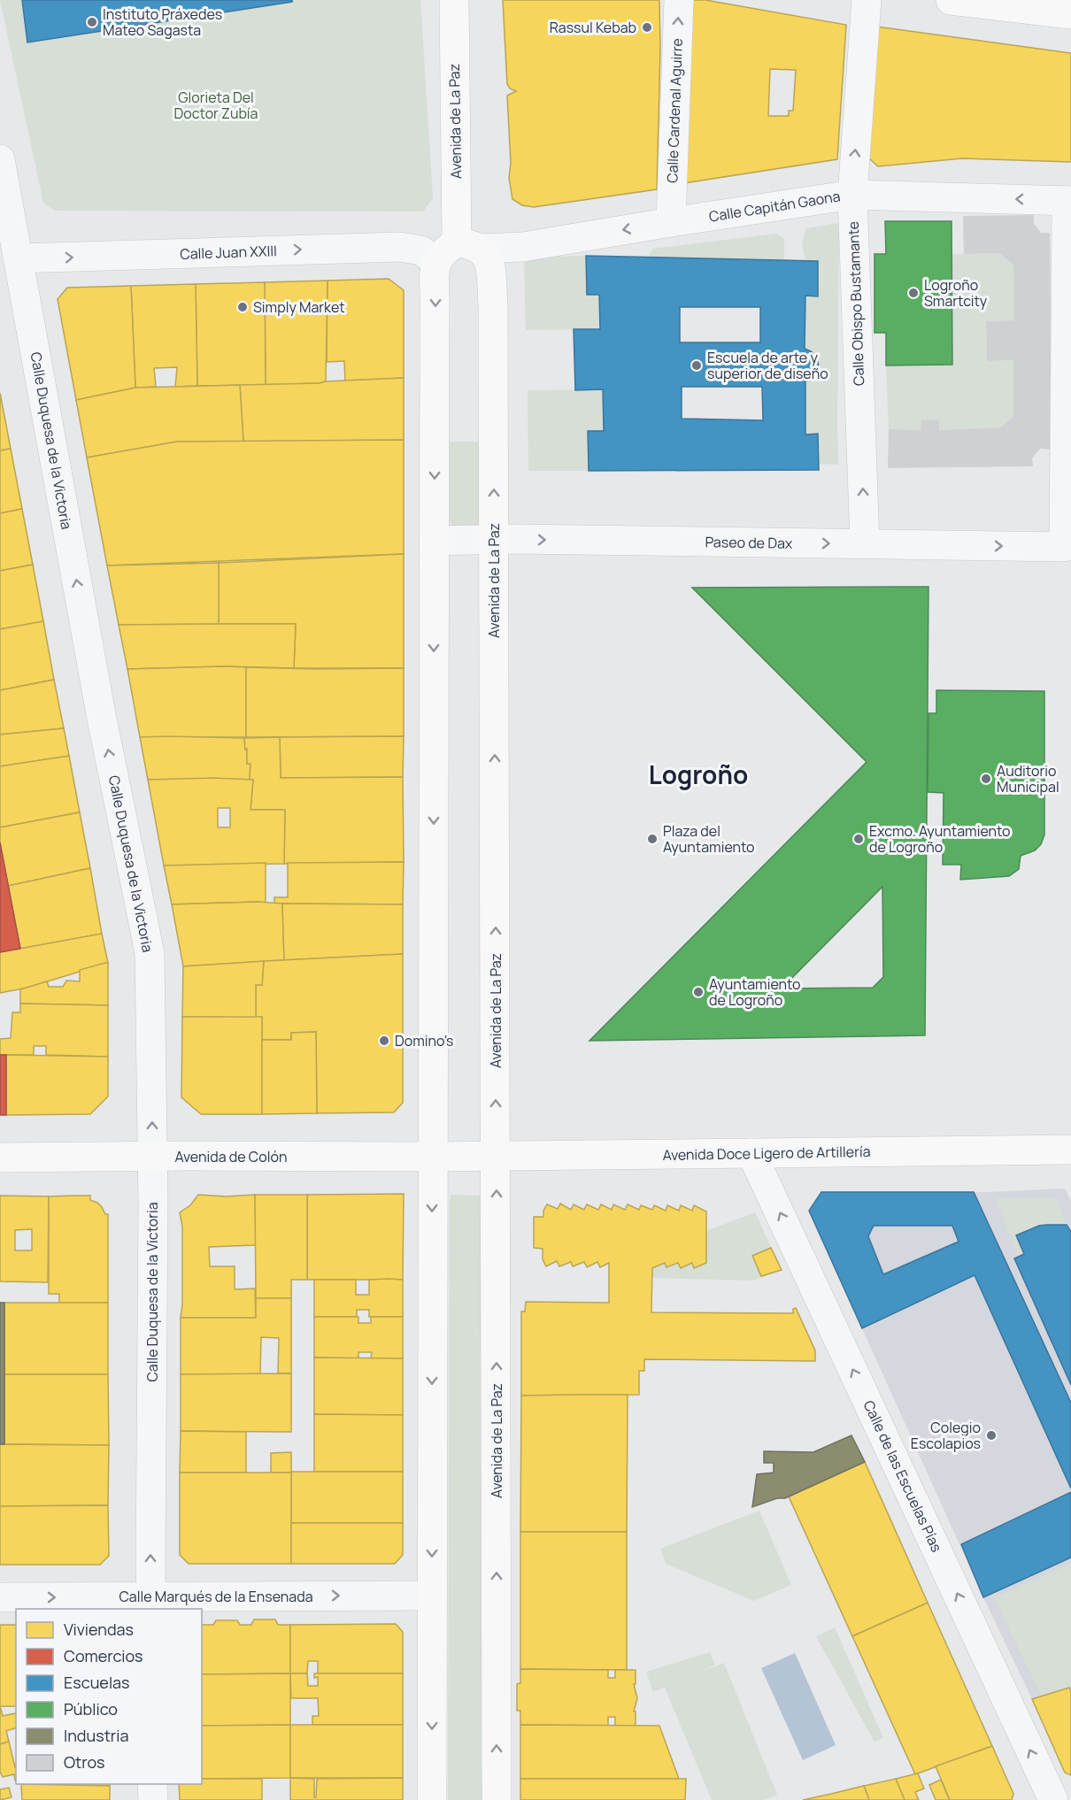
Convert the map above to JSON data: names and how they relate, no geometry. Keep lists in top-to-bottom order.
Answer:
{
  "streets": {
    "main road": ["Avenida de La Paz", "Avenida Doce Ligero de Artillería", "Avenida de Colón"],
    "street": [
      "Calle Cardenal Aguirre",
      "Calle Capitán Gaona",
      "Calle Juan XXIII",
      "Calle Obispo Bustamante",
      "Calle Duquesa de la Victoria",
      "Paseo de Dax",
      "Calle de las Escuelas Pías",
      "Calle Marqués de la Ensenada"
    ]
  },
  "crossings": [
    ["Calle Cardenal Aguirre", "Calle Capitán Gaona"],
    ["Avenida de La Paz", "Calle Capitán Gaona"],
    ["Avenida de La Paz", "Paseo de Dax"],
    ["Avenida de La Paz", "Avenida Doce Ligero de Artillería"],
    ["Calle Capitán Gaona", "Calle Obispo Bustamante"],
    ["Calle Capitán Gaona", "Paseo de Dax"],
    ["Calle Juan XXIII", "Calle Duquesa de la Victoria"],
    ["Calle Obispo Bustamante", "Paseo de Dax"],
    ["Calle Duquesa de la Victoria", "Avenida de Colón"],
    ["Calle Duquesa de la Victoria", "Calle Marqués de la Ensenada"],
    ["Avenida Doce Ligero de Artillería", "Avenida de Colón"],
    ["Avenida Doce Ligero de Artillería", "Calle de las Escuelas Pías"]
  ],
  "one_way": [
    "Calle Cardenal Aguirre",
    "Calle Capitán Gaona",
    "Calle Juan XXIII",
    "Calle Obispo Bustamante",
    "Calle Duquesa de la Victoria",
    "Calle de las Escuelas Pías",
    "Calle Marqués de la Ensenada"
  ],
  "districts": ["Logroño"],
  "parks": ["Glorieta Del Doctor Zubía"],
  "places": [
    "Instituto Práxedes Mateo Sagasta",
    "Rassul Kebab",
    "Logroño Smartcity",
    "Simply Market",
    "Escuela de arte y superior de diseño",
    "Auditorio Municipal",
    "Plaza del Ayuntamiento",
    "Excmo. Ayuntamiento de Logroño",
    "Ayuntamiento de Logroño",
    "Domino's",
    "Colegio Escolapios"
  ],
  "legend": [
    "Viviendas",
    "Comercios",
    "Escuelas",
    "Público",
    "Industria",
    "Otros"
  ]
}
